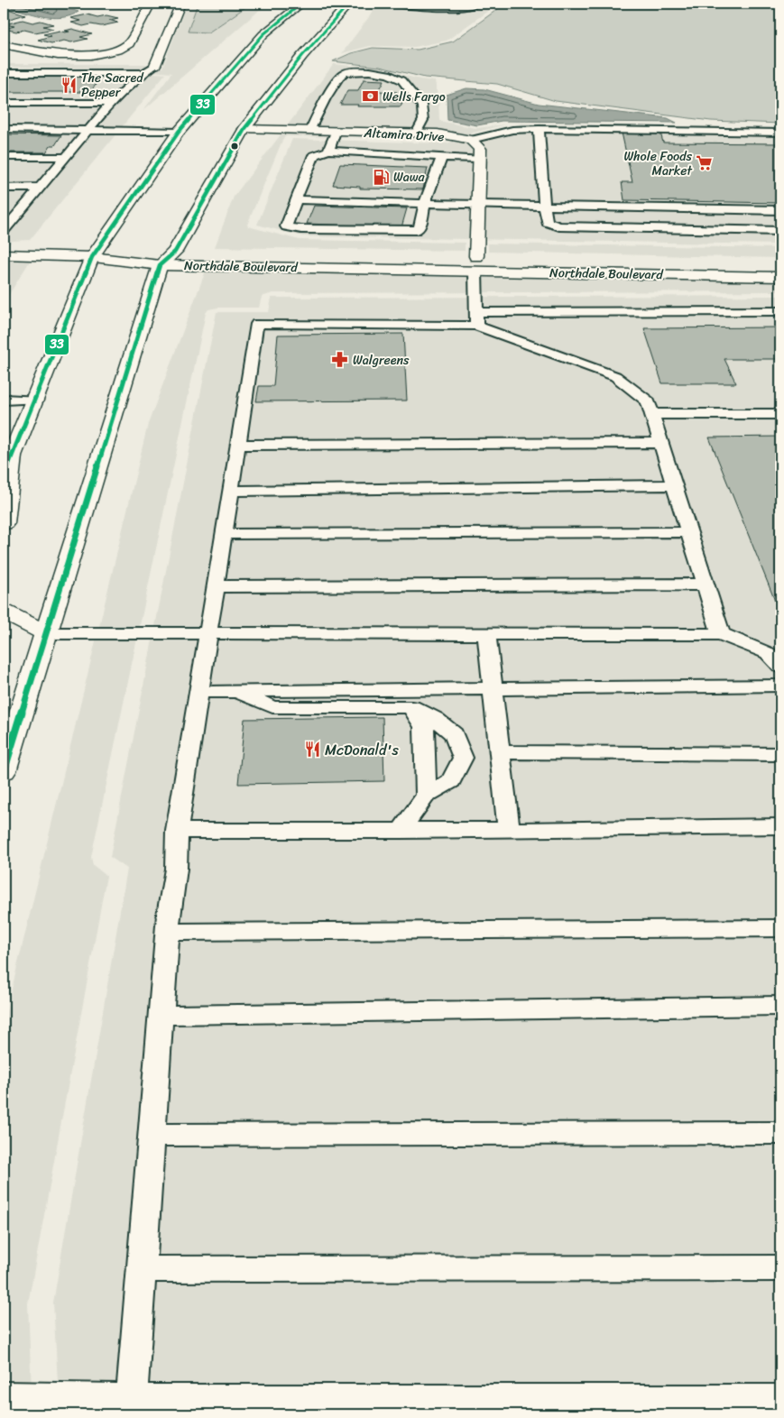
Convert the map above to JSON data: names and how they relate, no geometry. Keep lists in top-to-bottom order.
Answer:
{
  "streets": {
    "main road": ["Altamira Drive", "Northdale Boulevard"]
  },
  "places": {
    "restaurant": ["The Sacred Pepper", "McDonald's"],
    "bank": ["Wells Fargo"],
    "supermarket": ["Whole Foods Market"],
    "fuel station": ["Wawa"],
    "pharmacy": ["Walgreens"]
  },
  "lines": ["transit line 33"]
}
